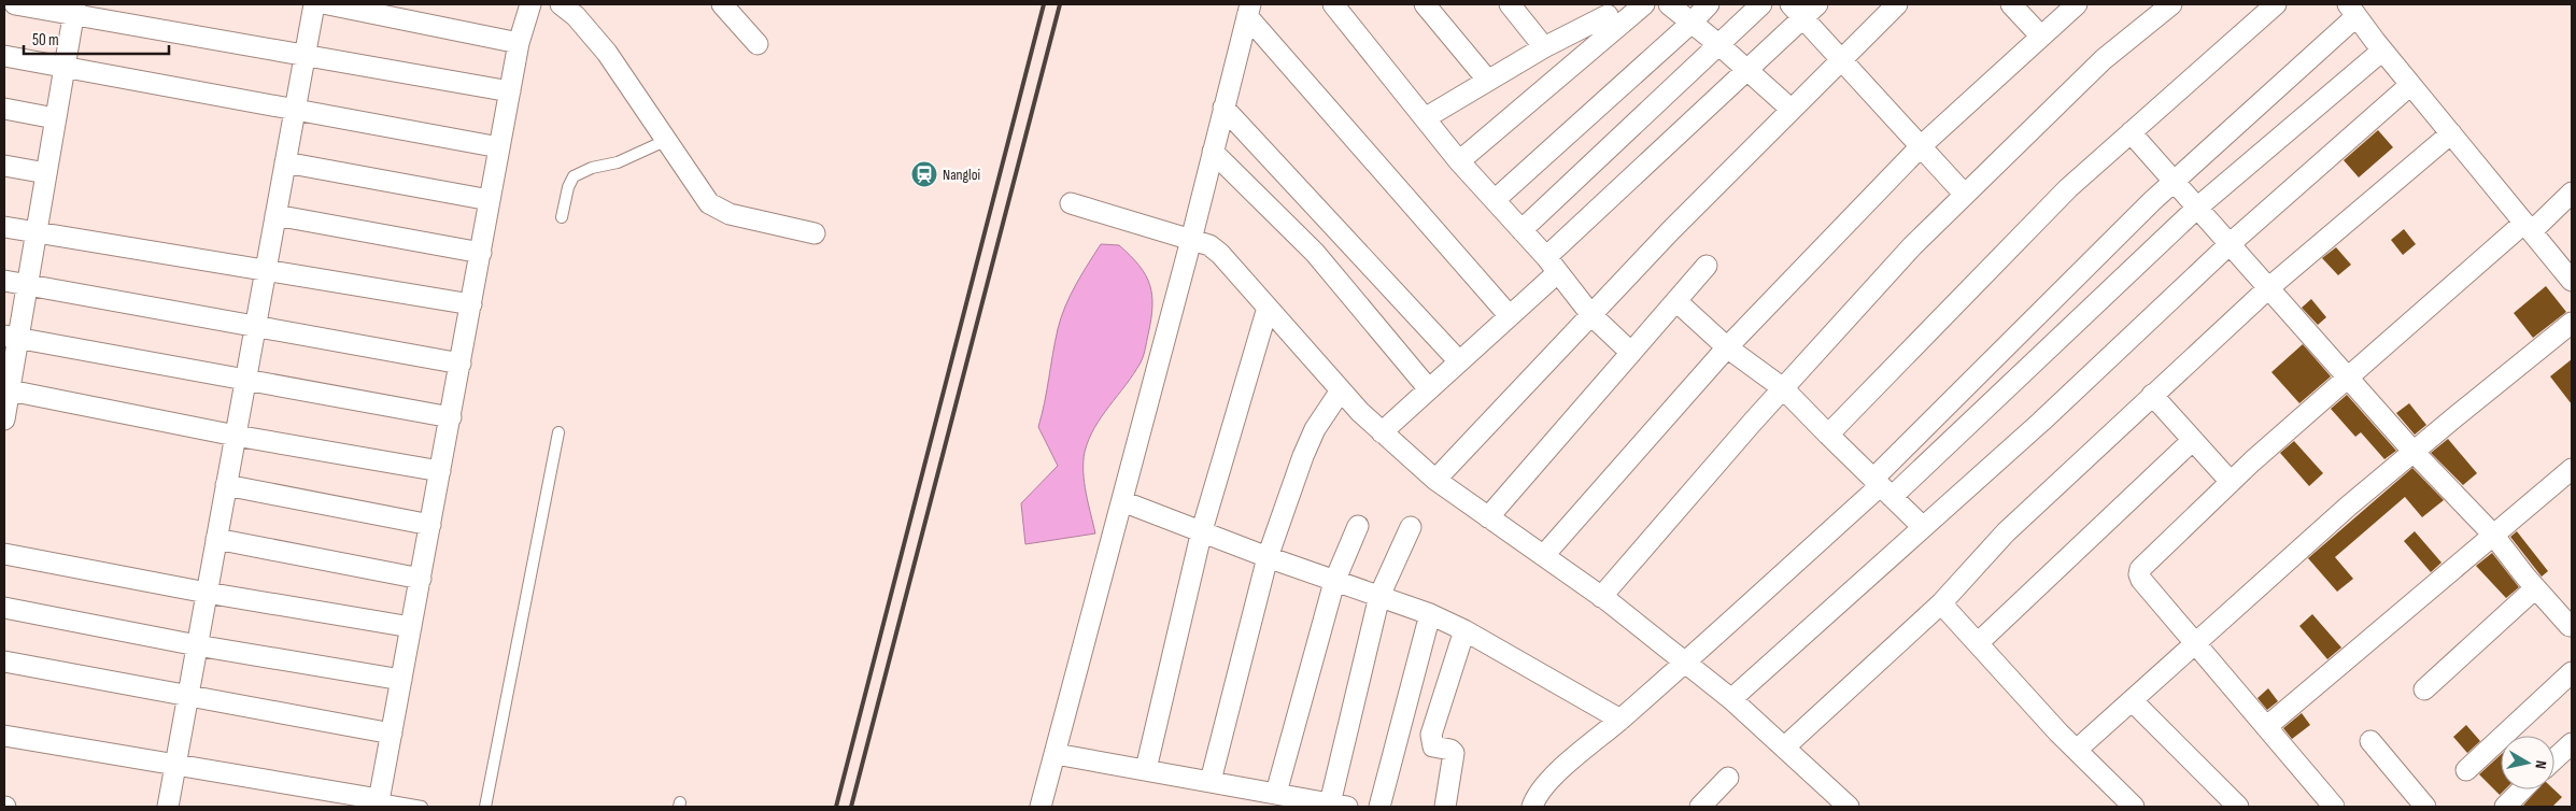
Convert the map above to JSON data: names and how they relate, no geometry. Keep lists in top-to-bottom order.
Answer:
{
  "places": {
    "station": ["Nangloi"]
  },
  "scale_bar": "50 m",
  "north": "right"
}
